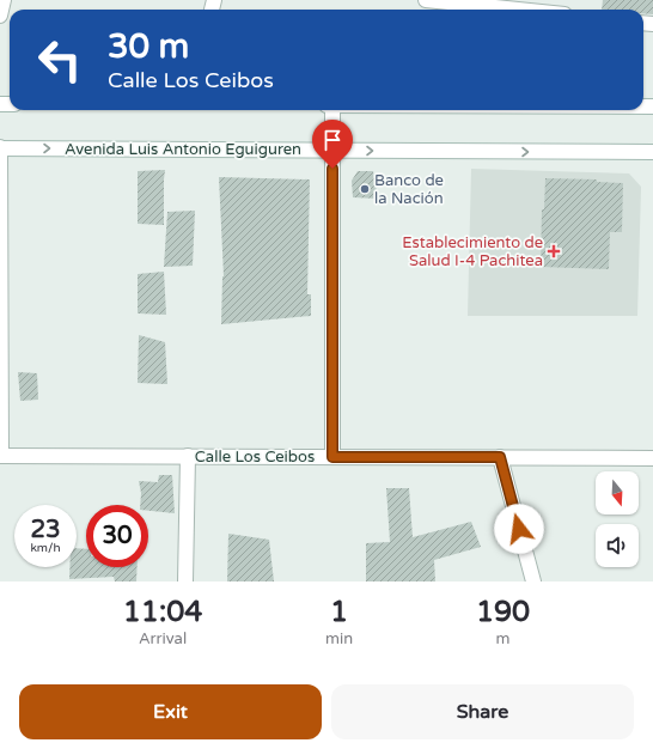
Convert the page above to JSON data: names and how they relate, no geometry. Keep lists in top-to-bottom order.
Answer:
{
  "streets": {
    "street": ["Avenida Luis Antonio Eguiguren", "Calle Los Ceibos"]
  },
  "one_way": ["Avenida Luis Antonio Eguiguren"],
  "places": {
    "other": ["Banco de la Nación"],
    "health": ["Establecimiento de Salud I-4 Pachitea"]
  },
  "north": "bottom",
  "page": {
    "turn": ["30 m", "Calle Los Ceibos"],
    "speed": "23 km/h",
    "limit": "30",
    "eta": [
      "11:04",
      "Arrival",
      "1",
      "min",
      "190",
      "m"
    ],
    "buttons": ["Exit", "Share"]
  }
}
